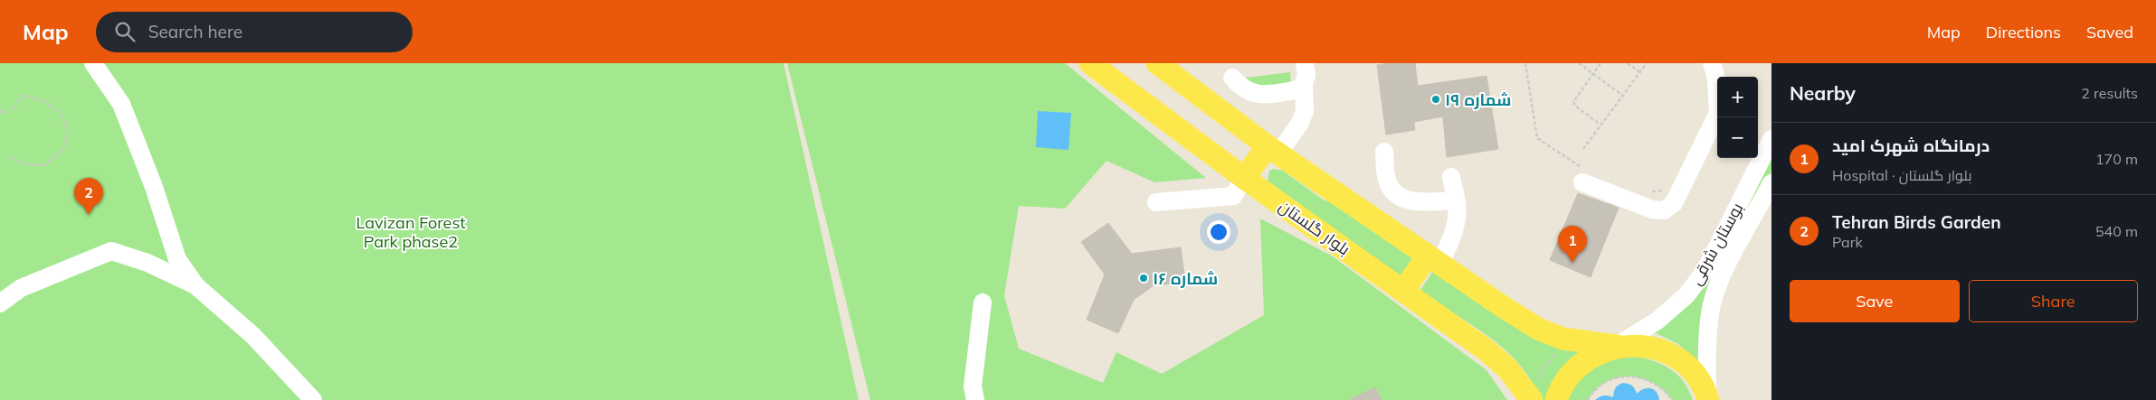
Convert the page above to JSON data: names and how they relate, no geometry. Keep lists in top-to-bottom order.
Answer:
{
  "streets": {
    "main road": ["بلوار گلستان"],
    "street": ["بوستان شرقی"]
  },
  "parks": ["Lavizan Forest Park phase2"],
  "places": ["شماره ۱۹", "شماره ۱۶"],
  "page": {
    "header": "Map",
    "search": "Search here",
    "nav": ["Map", "Directions", "Saved"],
    "heading": ["Nearby", "2 results"],
    "map_buttons": ["+", "−"],
    "list": [
      {
        "mark": "1",
        "name": "درمانگاه شهرک امید",
        "note": "Hospital · بلوار گلستان",
        "value": "170 m"
      },
      {
        "mark": "2",
        "name": "Tehran Birds Garden",
        "note": "Park",
        "value": "540 m"
      }
    ],
    "pins": ["2", "1"],
    "buttons": ["Save", "Share"]
  }
}
